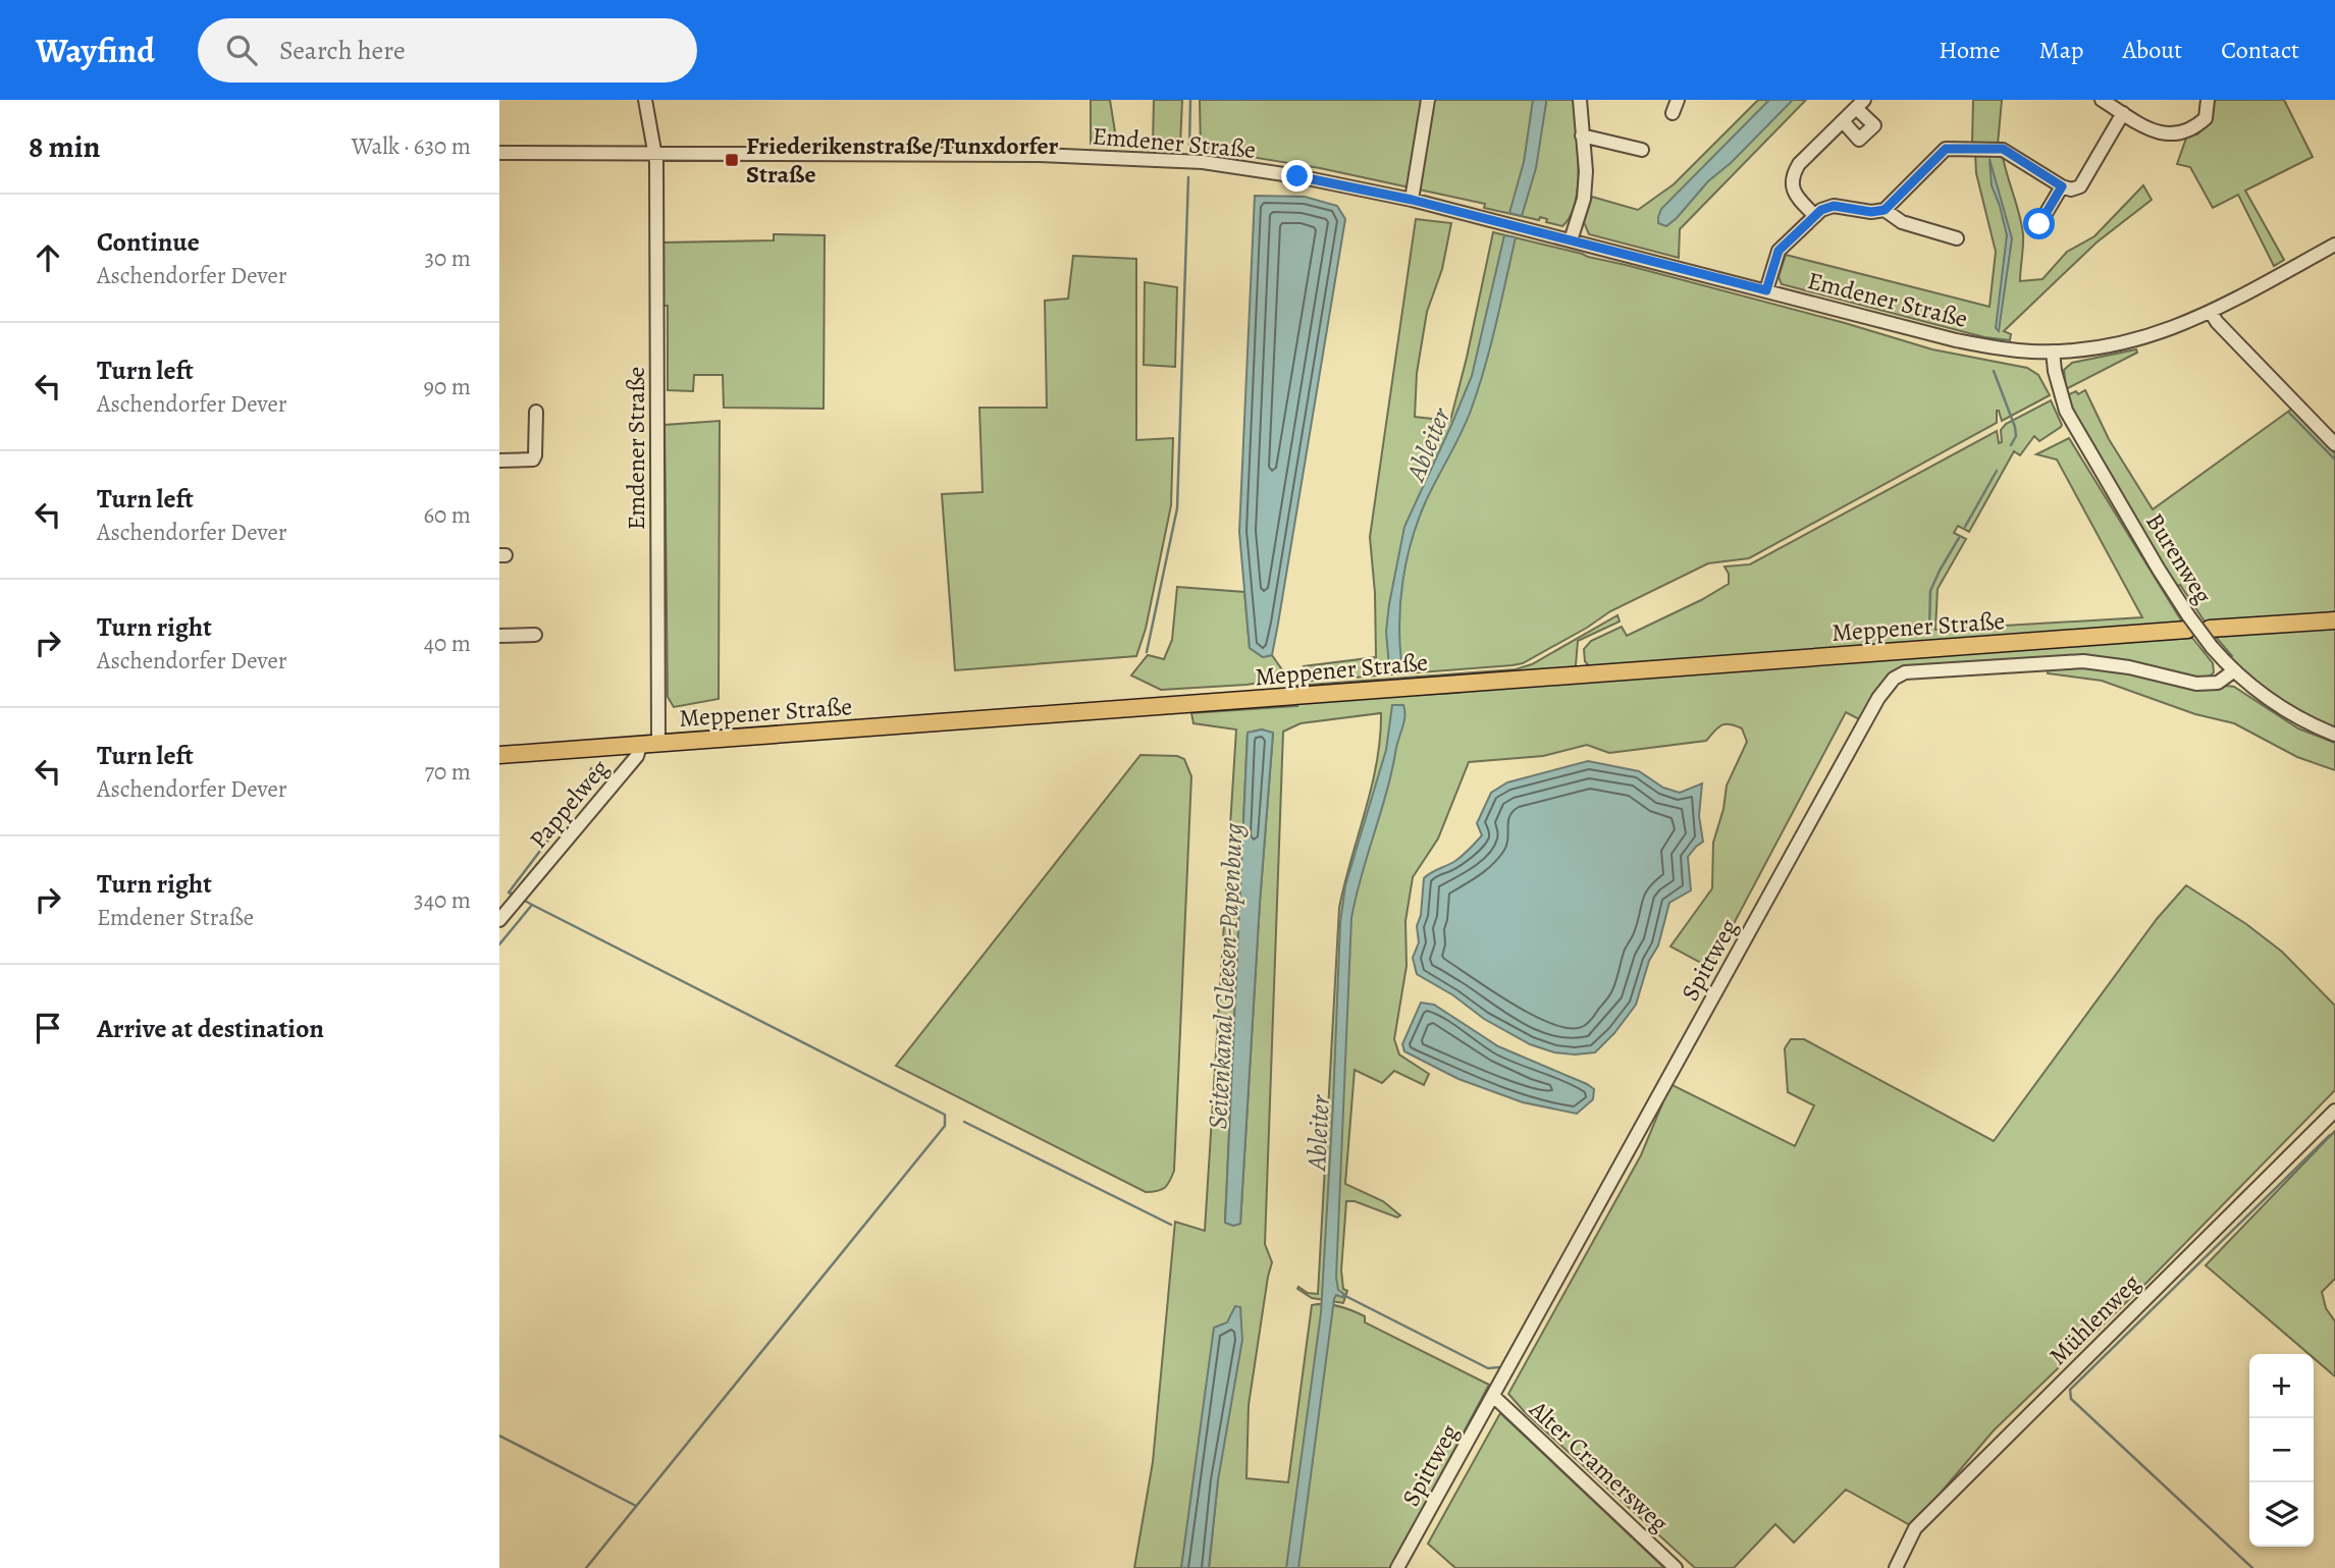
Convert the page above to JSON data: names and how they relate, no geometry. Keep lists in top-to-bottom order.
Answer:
{
  "streets": {
    "main road": ["Meppener Straße"],
    "street": [
      "Emdener Straße",
      "Burenweg",
      "Pappelweg",
      "Spittweg",
      "Mühlenweg",
      "Alter Cramersweg"
    ]
  },
  "crossings": [
    ["Emdener Straße", "Burenweg"],
    ["Emdener Straße", "Meppener Straße"],
    ["Burenweg", "Meppener Straße"],
    ["Burenweg", "Spittweg"],
    ["Meppener Straße", "Pappelweg"],
    ["Spittweg", "Alter Cramersweg"]
  ],
  "water": ["Ableiter", "Seitenkanal Gleesen-Papenburg"],
  "places": {
    "transit": ["Friederikenstraße/Tunxdorfer Straße"]
  },
  "page": {
    "header": "Wayfind",
    "search": "Search here",
    "nav": [
      "Home",
      "Map",
      "About",
      "Contact"
    ],
    "heading": ["8 min", "Walk · 630 m"],
    "list": [
      ["Continue", "Aschendorfer Dever", "30 m"],
      ["Turn left", "Aschendorfer Dever", "90 m"],
      ["Turn left", "Aschendorfer Dever", "60 m"],
      ["Turn right", "Aschendorfer Dever", "40 m"],
      ["Turn left", "Aschendorfer Dever", "70 m"],
      ["Turn right", "Emdener Straße", "340 m"],
      "Arrive at destination"
    ],
    "map_buttons": ["+", "−"]
  }
}
